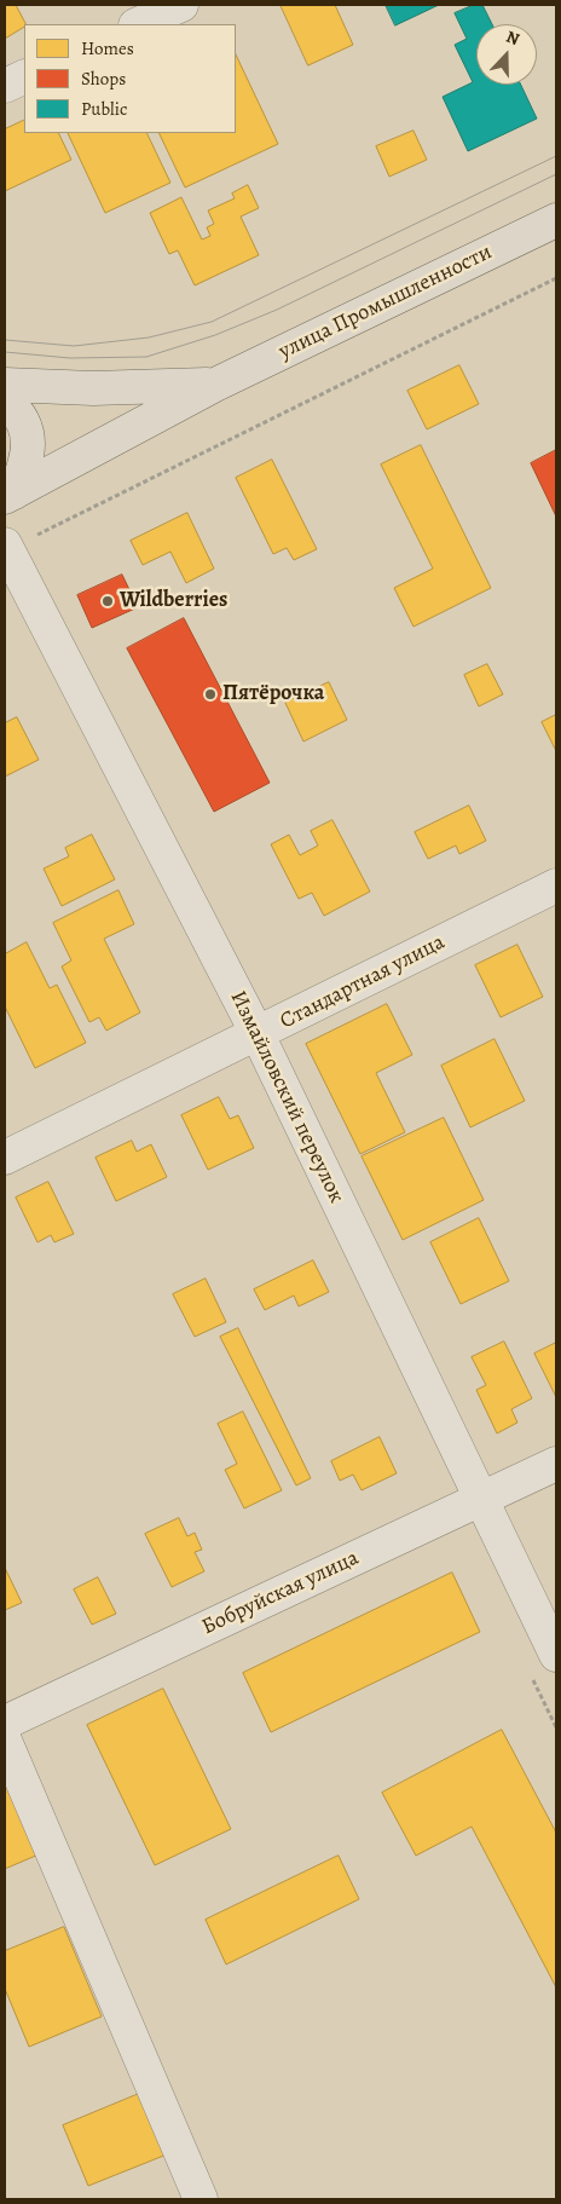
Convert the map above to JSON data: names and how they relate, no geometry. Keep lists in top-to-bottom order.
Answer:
{
  "streets": {
    "main road": ["улица Промышленности"],
    "street": ["Стандартная улица", "Измайловский переулок", "Бобруйская улица"]
  },
  "crossings": [
    ["Стандартная улица", "Измайловский переулок"],
    ["Измайловский переулок", "Бобруйская улица"]
  ],
  "places": ["Wildberries", "Пятёрочка"],
  "legend": ["Homes", "Shops", "Public"],
  "north": "top"
}
